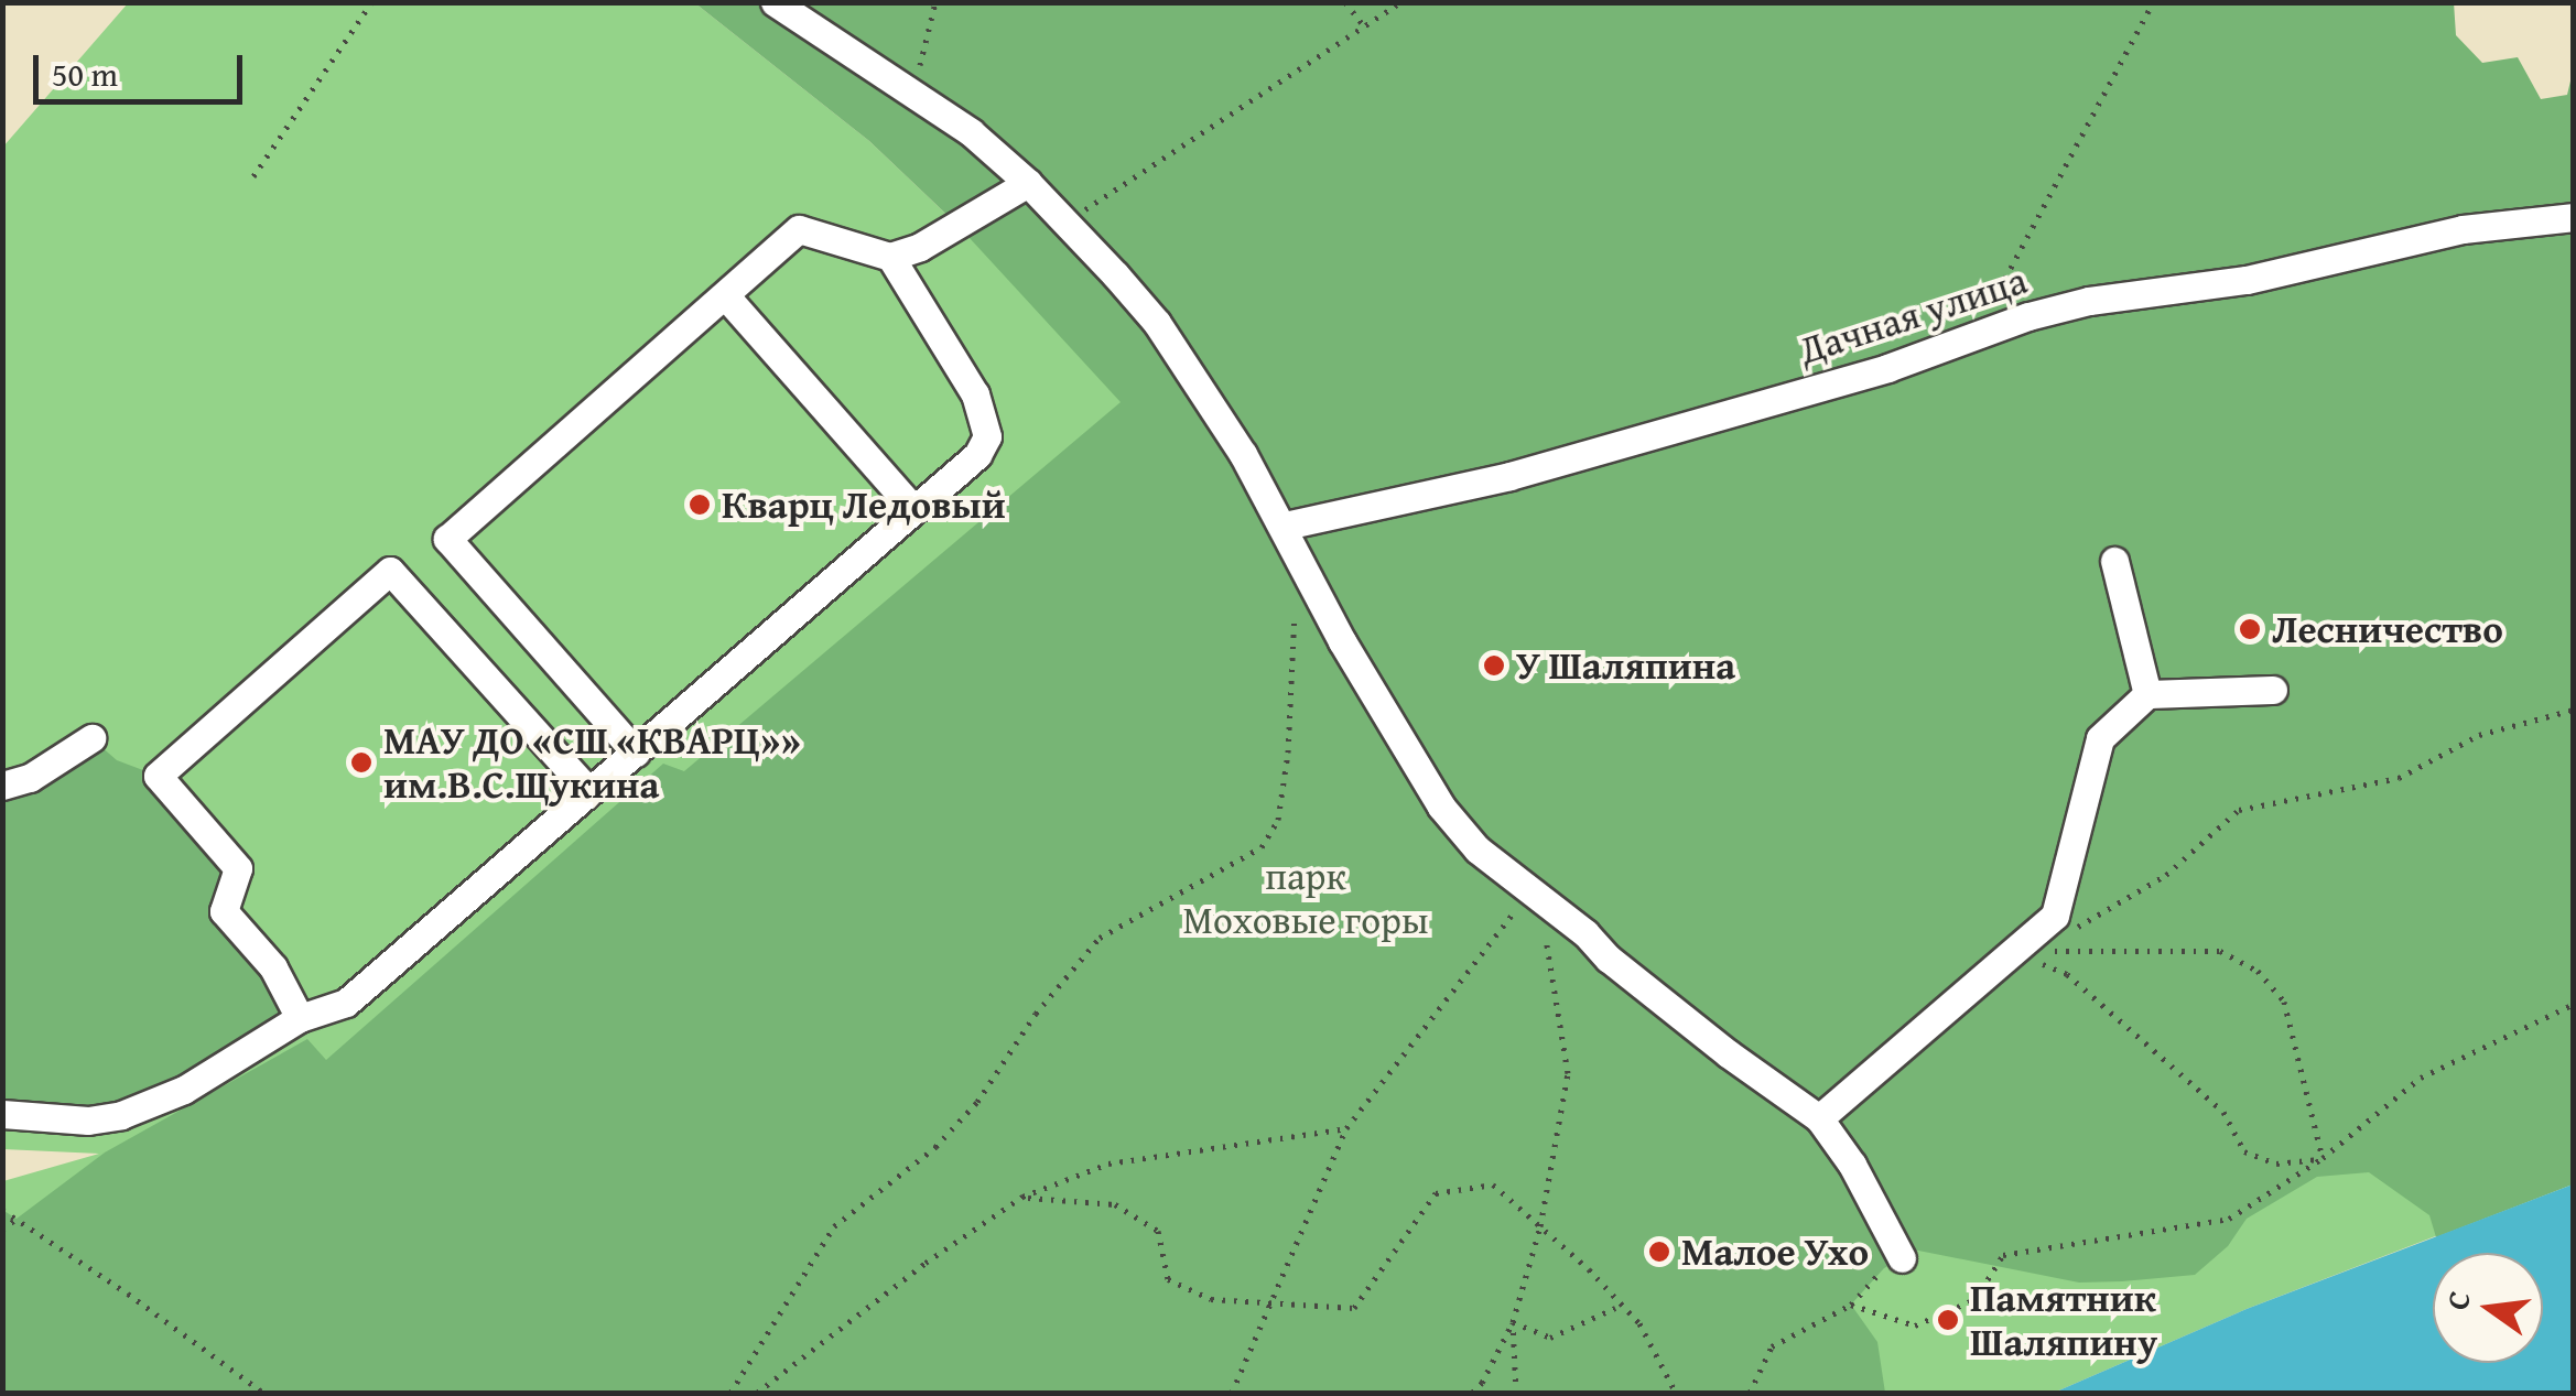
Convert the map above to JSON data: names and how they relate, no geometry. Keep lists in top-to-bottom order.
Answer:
{
  "streets": {
    "street": ["Дачная улица"]
  },
  "parks": ["парк Моховые горы"],
  "places": [
    "Кварц Ледовый",
    "Лесничество",
    "У Шаляпина",
    "МАУ ДО «СШ «КВАРЦ»» им.В.С.Щукина",
    "Малое Ухо",
    "Памятник Шаляпину"
  ],
  "scale_bar": "50 m",
  "north": "left"
}
